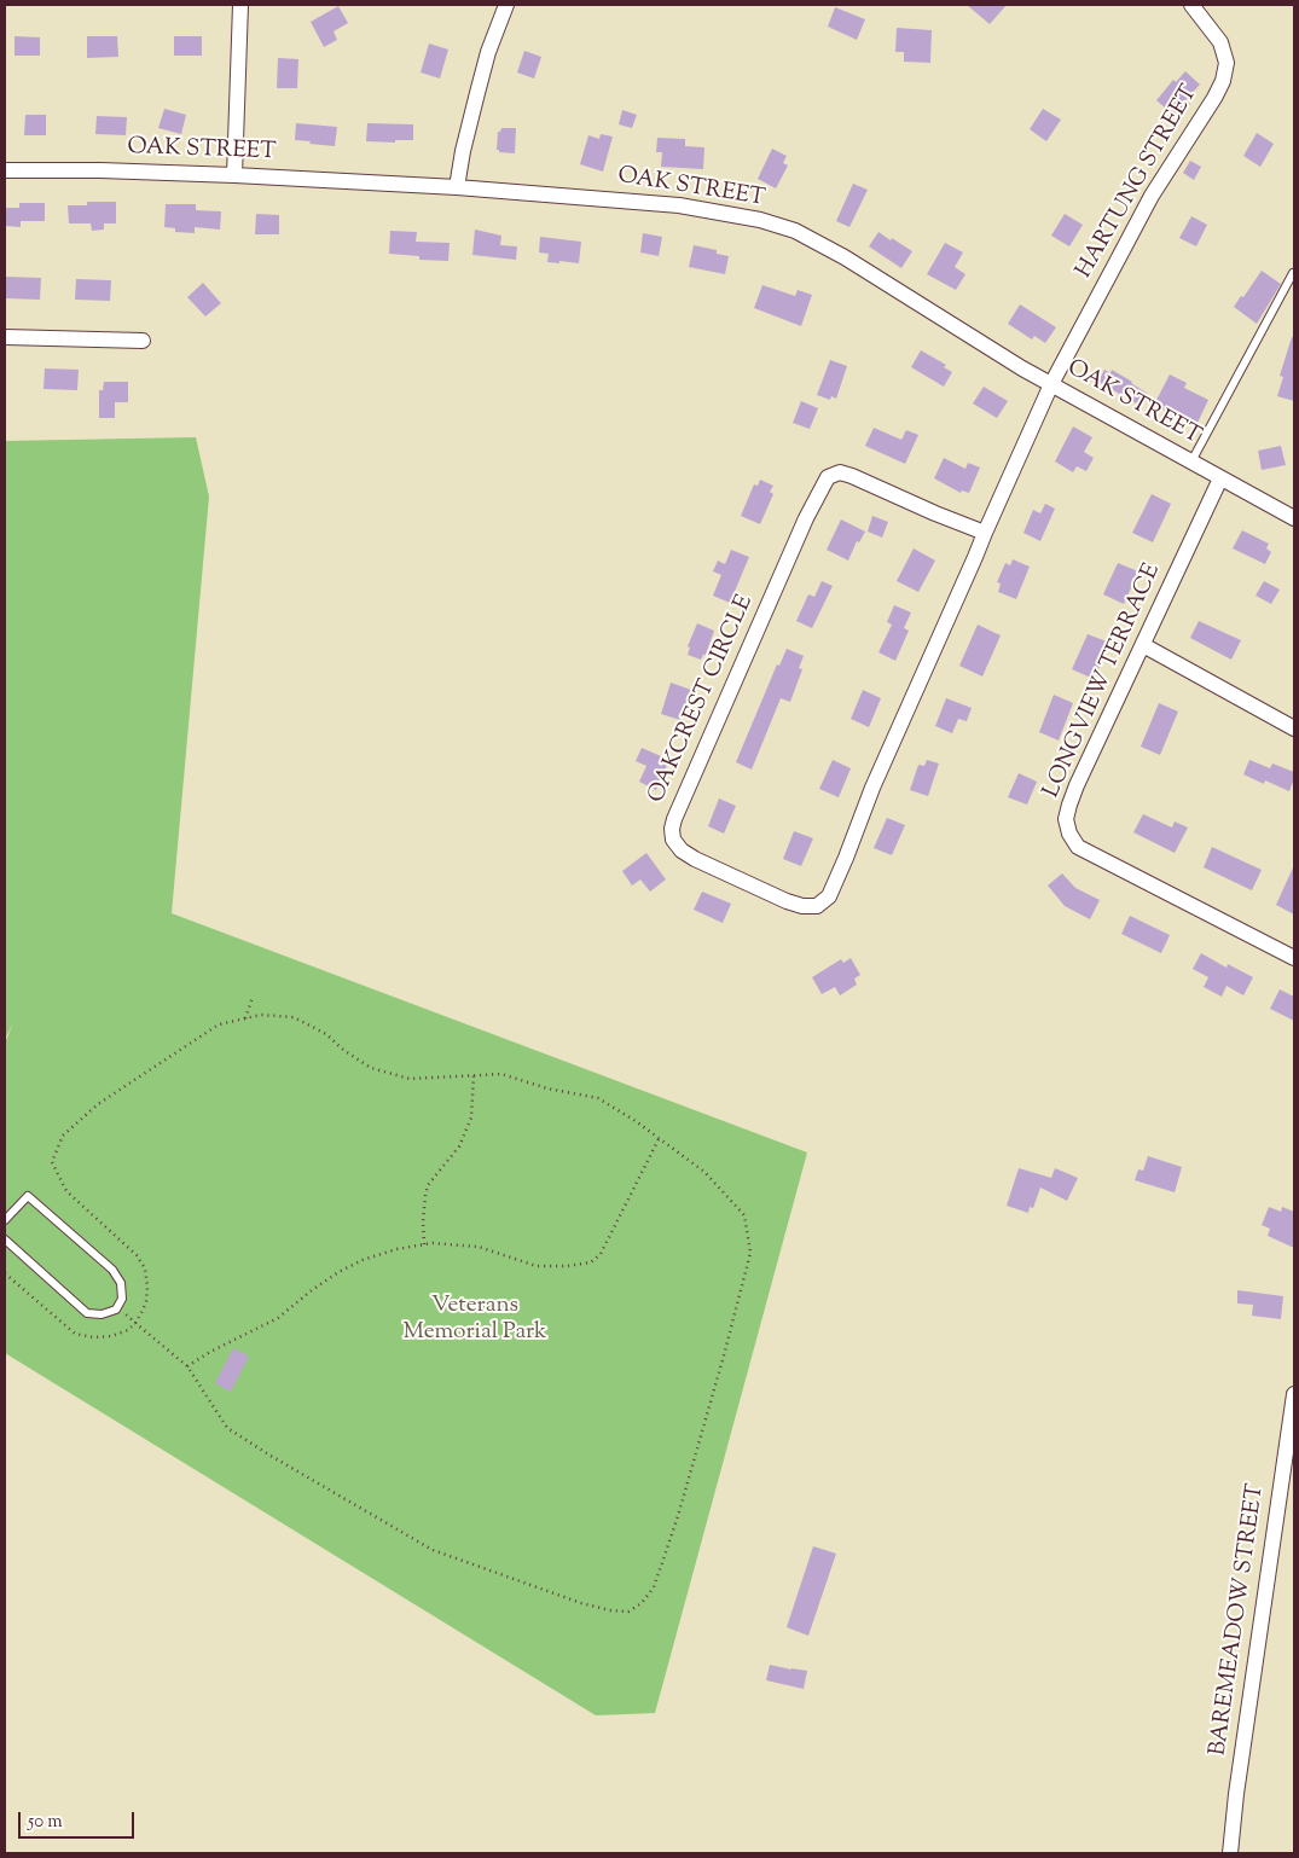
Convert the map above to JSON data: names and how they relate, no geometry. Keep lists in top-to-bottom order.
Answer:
{
  "streets": {
    "street": [
      "OAK STREET",
      "HARTUNG STREET",
      "LONGVIEW TERRACE",
      "OAKCREST CIRCLE",
      "BAREMEADOW STREET"
    ]
  },
  "crossings": [
    ["OAK STREET", "HARTUNG STREET"],
    ["OAK STREET", "LONGVIEW TERRACE"],
    ["OAK STREET", "OAKCREST CIRCLE"],
    ["HARTUNG STREET", "OAKCREST CIRCLE"]
  ],
  "parks": ["Veterans Memorial Park"],
  "scale_bar": "50 m"
}
